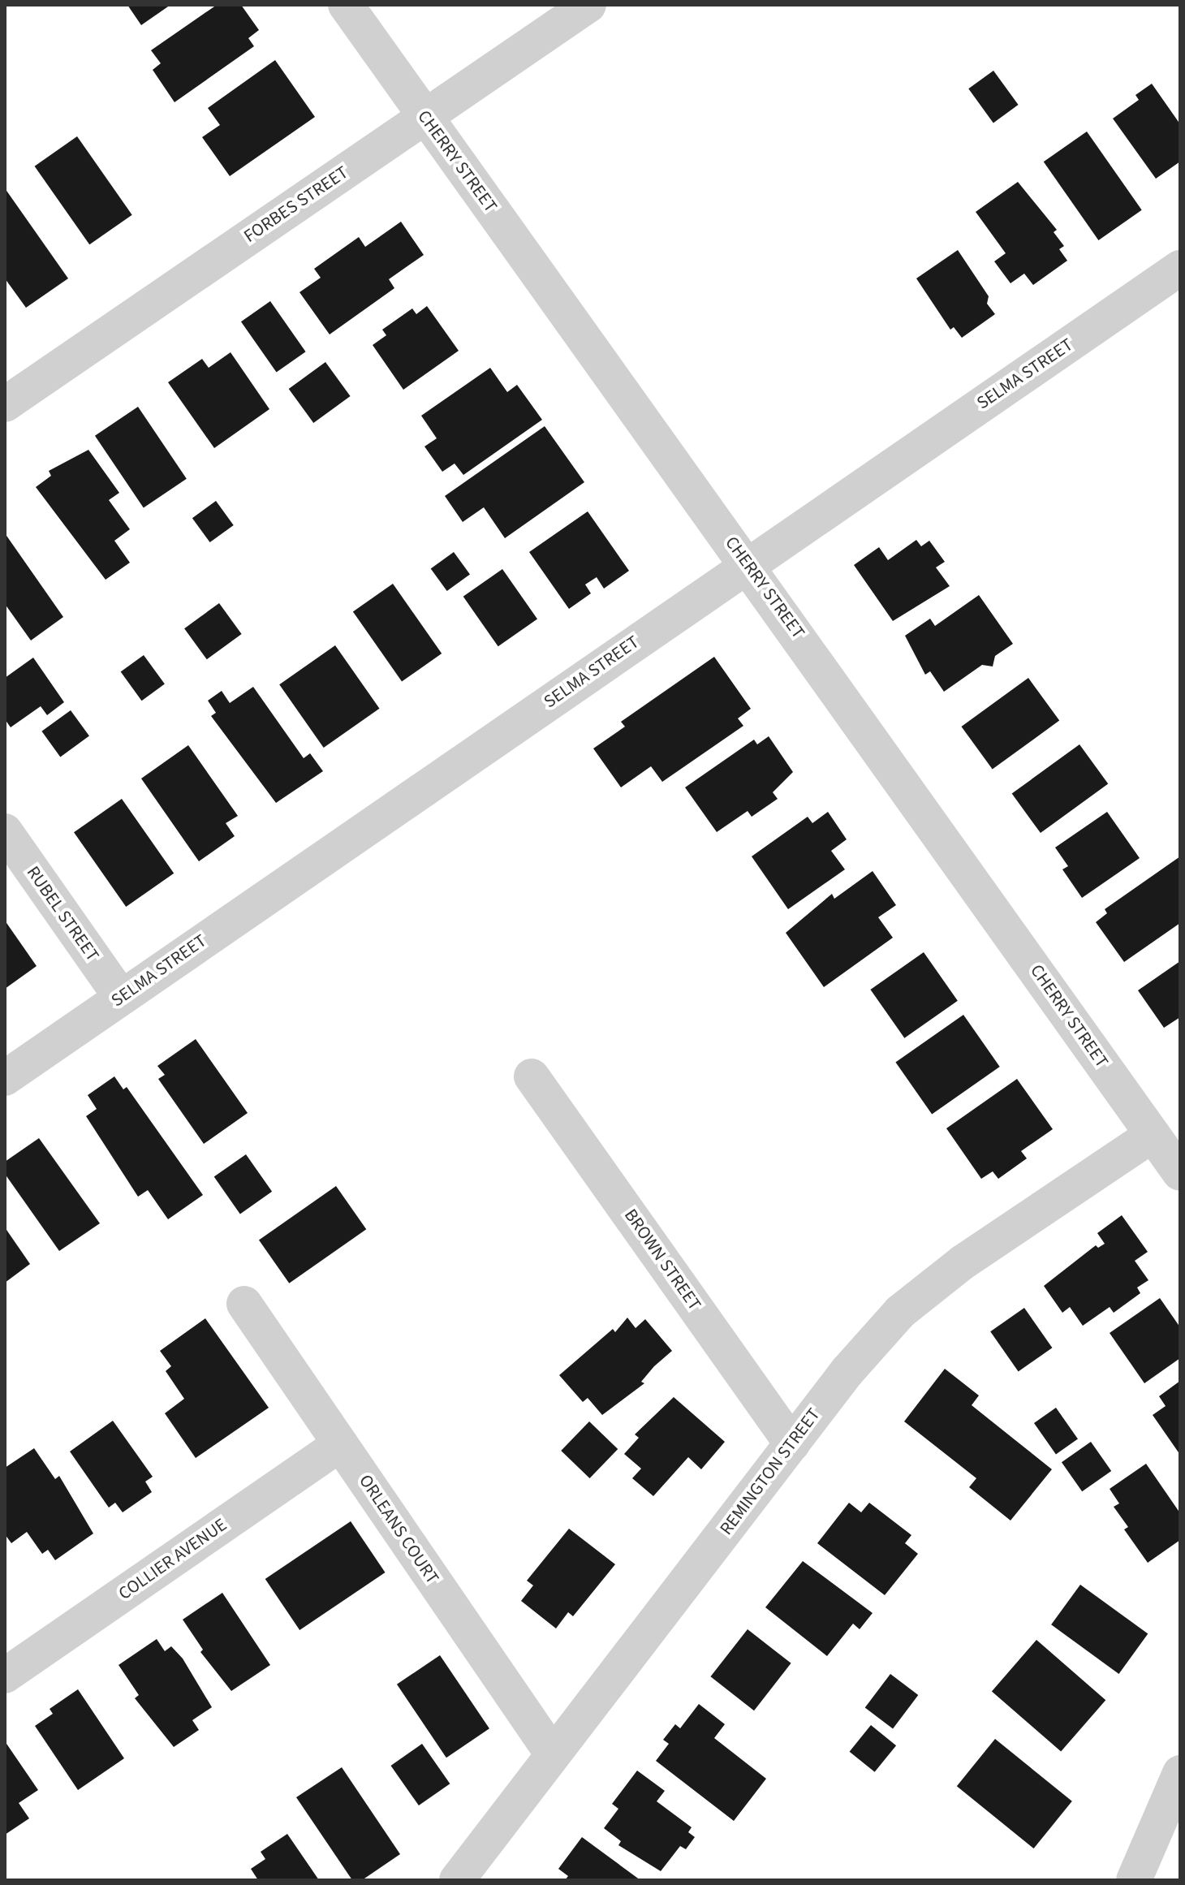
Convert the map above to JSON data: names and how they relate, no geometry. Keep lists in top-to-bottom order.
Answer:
{
  "streets": {
    "street": [
      "CHERRY STREET",
      "FORBES STREET",
      "SELMA STREET",
      "RUBEL STREET",
      "BROWN STREET",
      "REMINGTON STREET",
      "ORLEANS COURT",
      "COLLIER AVENUE"
    ]
  },
  "crossings": [
    ["CHERRY STREET", "FORBES STREET"],
    ["CHERRY STREET", "SELMA STREET"],
    ["CHERRY STREET", "REMINGTON STREET"],
    ["SELMA STREET", "RUBEL STREET"],
    ["BROWN STREET", "REMINGTON STREET"],
    ["REMINGTON STREET", "ORLEANS COURT"],
    ["ORLEANS COURT", "COLLIER AVENUE"]
  ]
}
